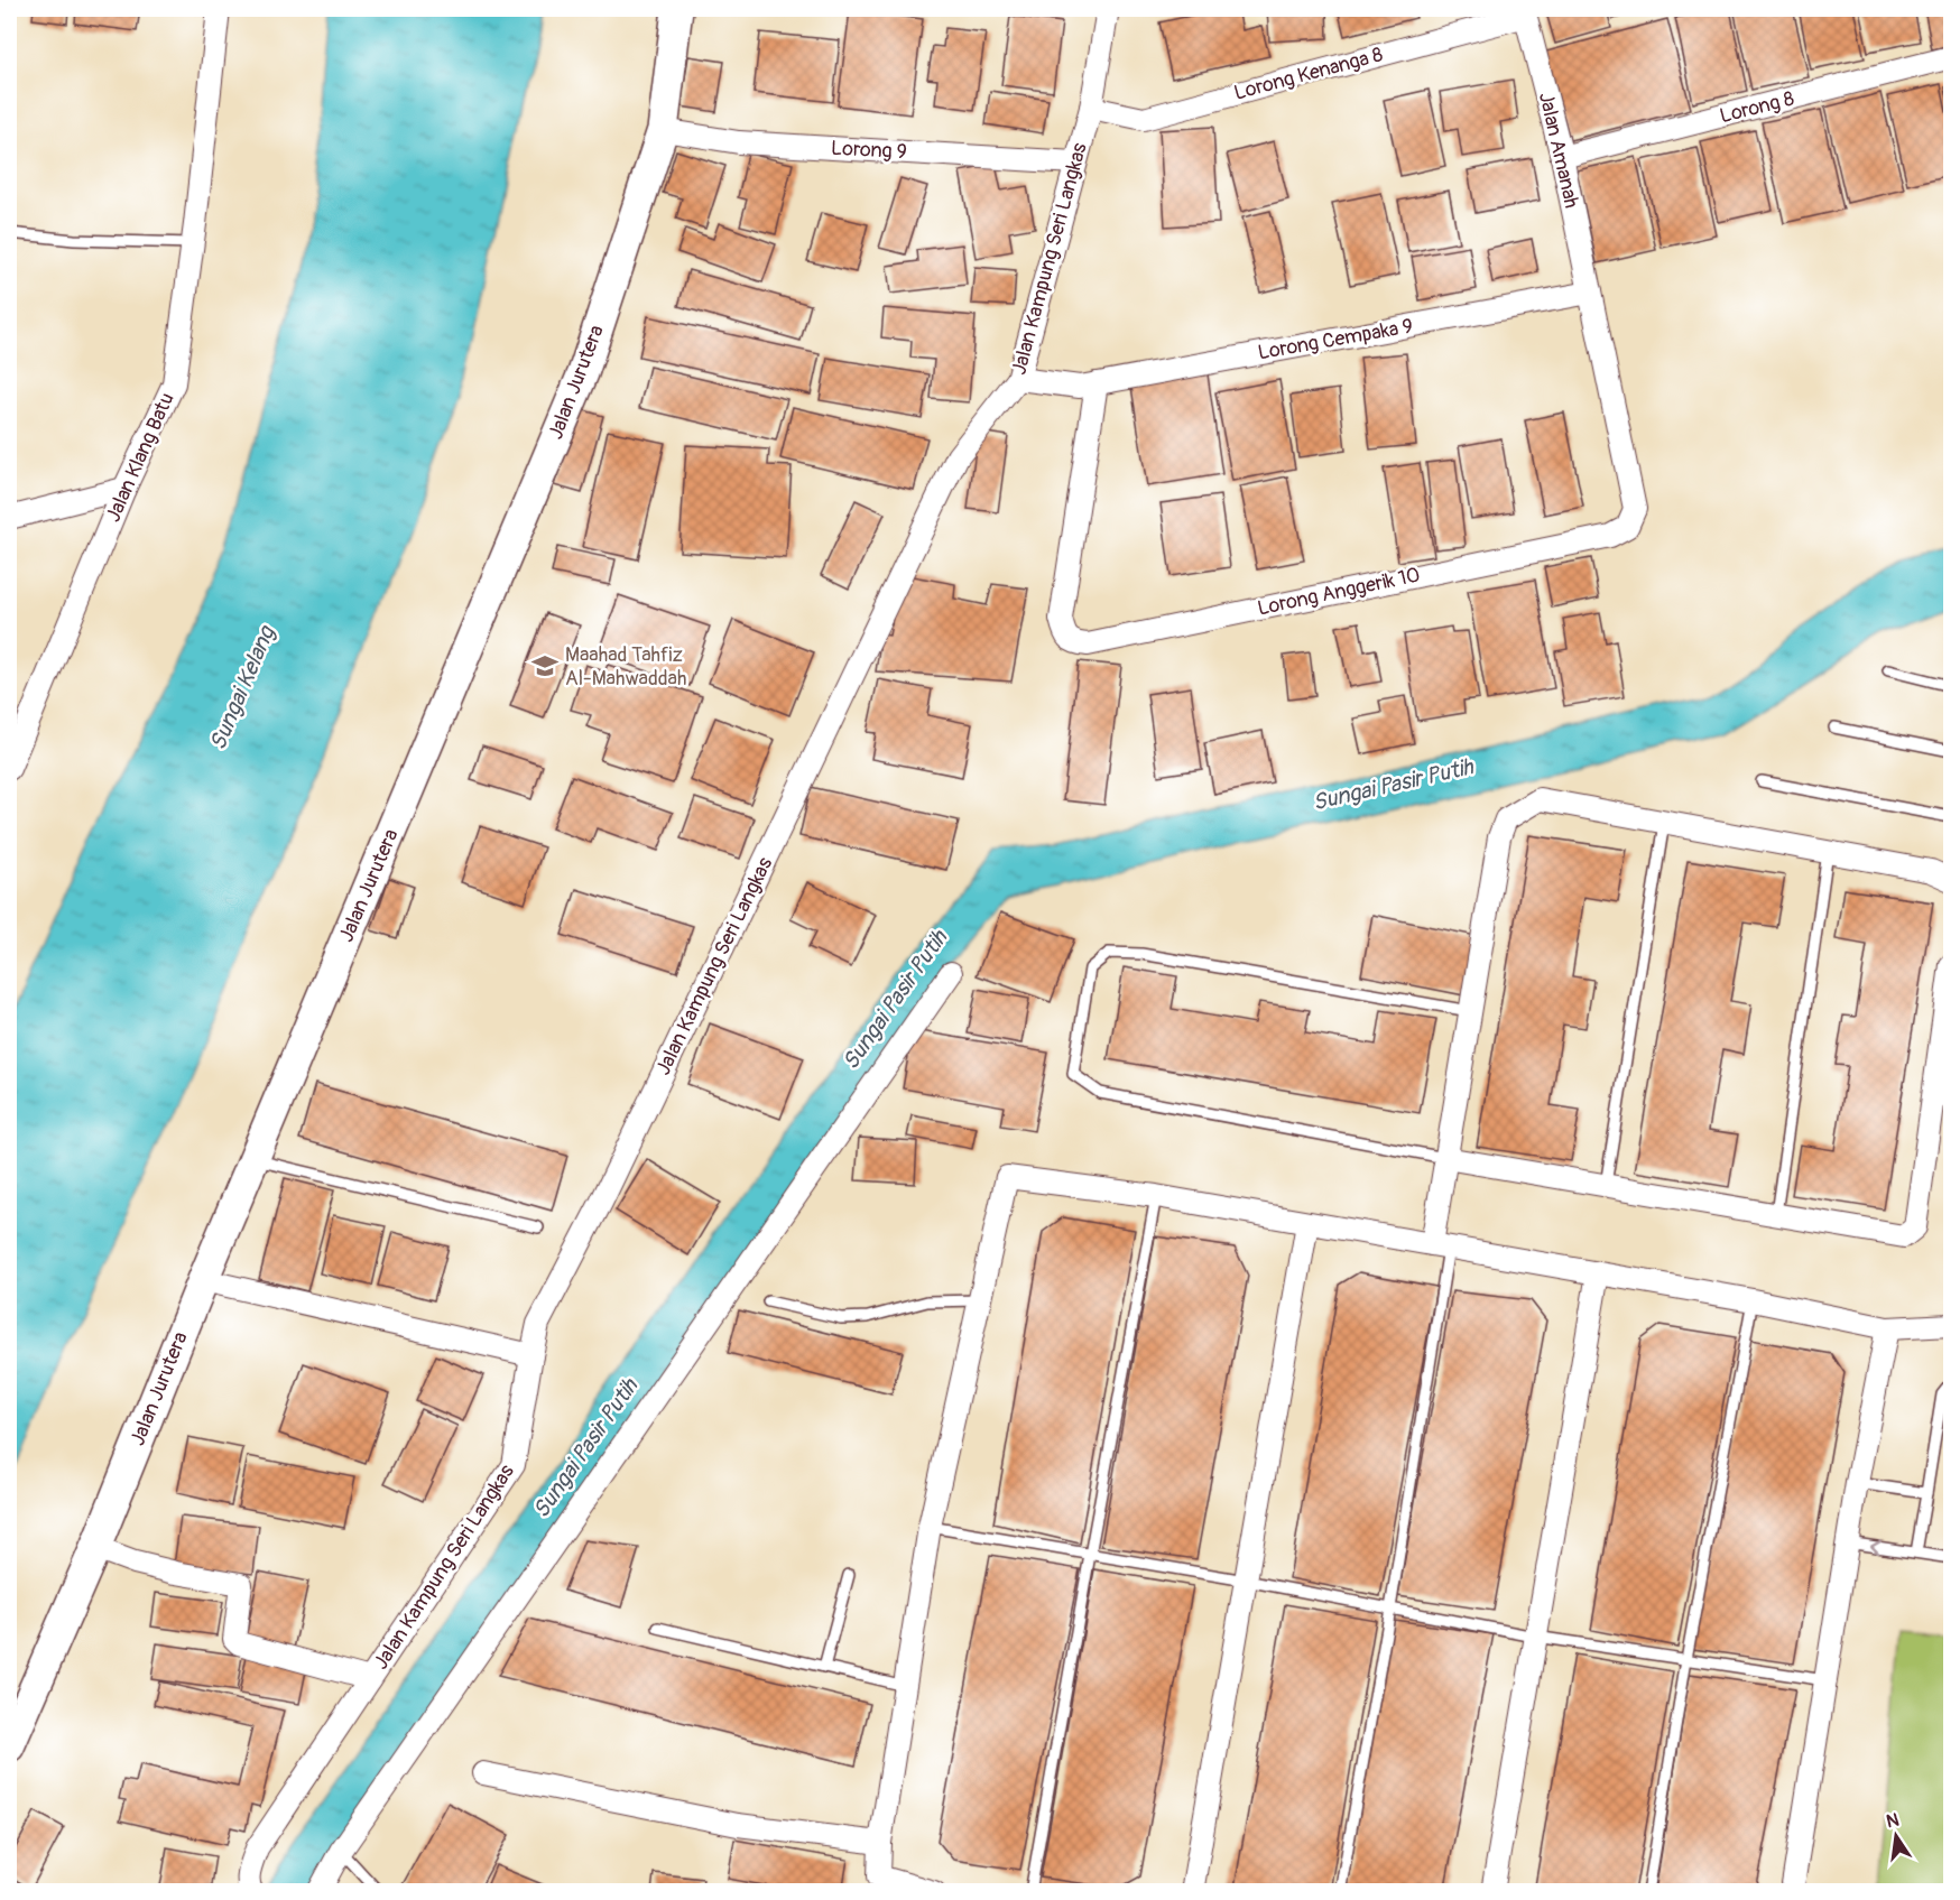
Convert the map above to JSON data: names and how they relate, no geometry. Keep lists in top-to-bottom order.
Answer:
{
  "streets": {
    "street": [
      "Lorong Kenanga 8",
      "Lorong 8",
      "Lorong 9",
      "Jalan Amanah",
      "Jalan Kampung Seri Langkas",
      "Lorong Cempaka 9",
      "Jalan Jurutera",
      "Jalan Klang Batu",
      "Lorong Anggerik 10"
    ]
  },
  "crossings": [
    ["Lorong Kenanga 8", "Jalan Amanah"],
    ["Lorong Kenanga 8", "Jalan Kampung Seri Langkas"],
    ["Lorong 8", "Jalan Amanah"],
    ["Lorong 9", "Jalan Kampung Seri Langkas"],
    ["Lorong 9", "Jalan Jurutera"],
    ["Jalan Amanah", "Lorong Cempaka 9"],
    ["Jalan Amanah", "Lorong Anggerik 10"],
    ["Jalan Kampung Seri Langkas", "Lorong Cempaka 9"],
    ["Lorong Cempaka 9", "Lorong Anggerik 10"]
  ],
  "water": ["Sungai Kelang", "Sungai Pasir Putih"],
  "places": {
    "school or university": ["Maahad Tahfiz Al-Mahwaddah"]
  },
  "north": "top"
}
